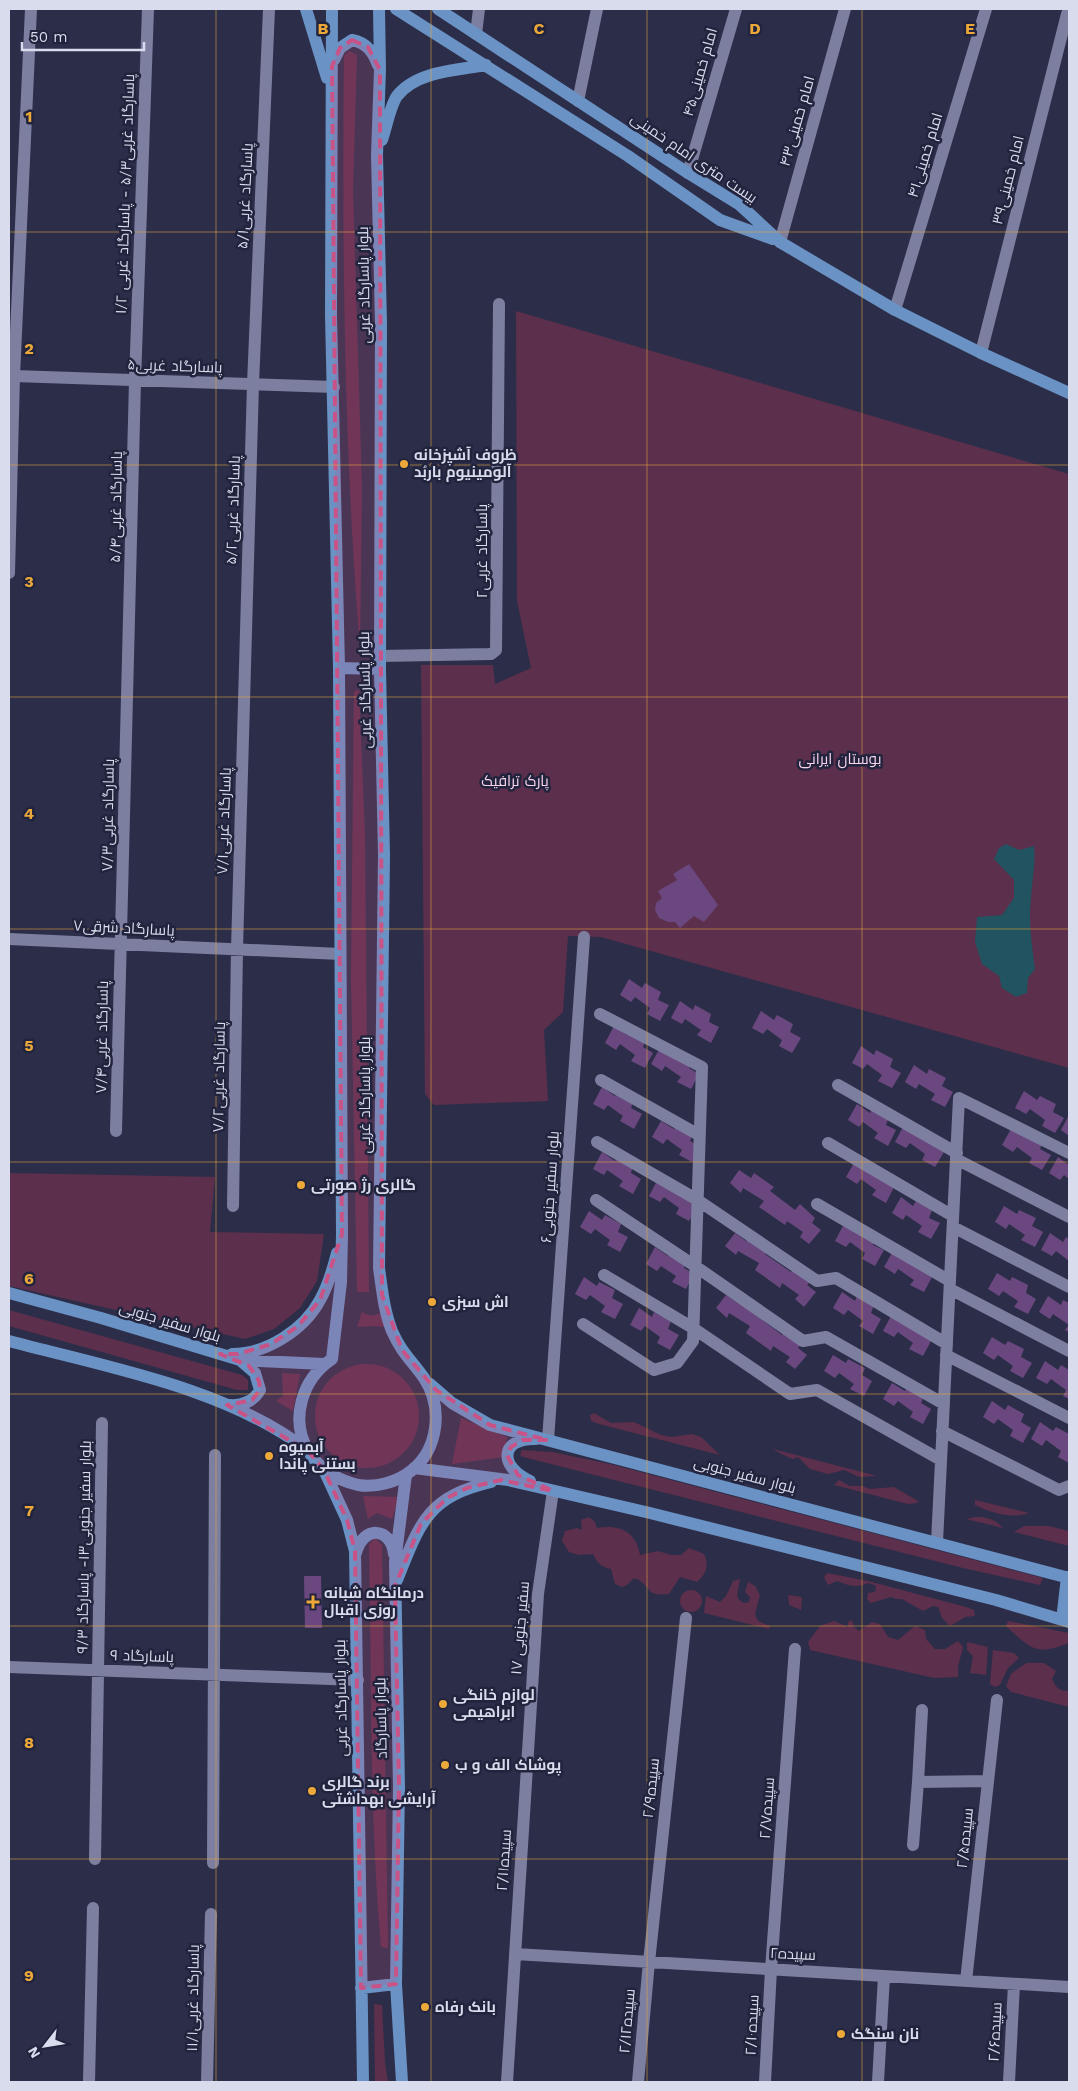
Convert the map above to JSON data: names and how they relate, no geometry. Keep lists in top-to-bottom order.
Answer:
{
  "streets": {
    "main road": [
      "بیست متری امام خمینی",
      "بلوار پاسارگاد غربی",
      "بلوار سفیر جنوبی",
      "بلوار پاسارگاد"
    ],
    "street": [
      "امام خمینی۴۵",
      "امام خمینی۴۳",
      "امام خمینی۴۱",
      "امام خمینی۳۹",
      "پاسارگاد غربی۵/۳ - پاسارگاد غربی ۱/۲",
      "پاسارگاد غربی۵/۱",
      "پاسارگاد غربی۵",
      "پاسارگاد غربی۵/۴",
      "پاسارگاد غربی۵/۲",
      "پاسارگاد غربی۲",
      "پاسارگاد غربی۷/۳",
      "پاسارگاد غربی۷/۱",
      "پاسارگاد شرقی۷",
      "پاسارگاد غربی۷/۴",
      "پاسارگاد غربی۷/۲",
      "بلوار سفیر جنوبی۶",
      "بلوار سفیر جنوبی۱۳- پاسارگاد ۹/۳",
      "سفیر جنوبی ۱۷",
      "پاسارگاد ۹",
      "سپیده۲/۹",
      "سپیده۲/۷",
      "سپیده۲/۵",
      "سپیده۲/۱۱",
      "سپیده۲",
      "پاسارگاد غربی۱۱/۱",
      "سپیده۲/۱۲",
      "سپیده۲/۱۰",
      "سپیده۲/۶"
    ]
  },
  "crossings": [
    ["امام خمینی۴۵", "بیست متری امام خمینی"],
    ["امام خمینی۴۳", "بیست متری امام خمینی"],
    ["امام خمینی۴۱", "بیست متری امام خمینی"],
    ["بیست متری امام خمینی", "امام خمینی۳۹"],
    ["پاسارگاد غربی۵/۳ - پاسارگاد غربی ۱/۲", "پاسارگاد غربی۵"],
    ["پاسارگاد غربی۵/۳ - پاسارگاد غربی ۱/۲", "پاسارگاد غربی۵/۴"],
    ["پاسارگاد غربی۵/۱", "پاسارگاد غربی۵"],
    ["پاسارگاد غربی۵/۱", "پاسارگاد غربی۵/۲"],
    ["بلوار پاسارگاد غربی", "پاسارگاد غربی۵"],
    ["بلوار پاسارگاد غربی", "پاسارگاد غربی۲"],
    ["بلوار پاسارگاد غربی", "پاسارگاد شرقی۷"],
    ["بلوار پاسارگاد غربی", "بلوار سفیر جنوبی"],
    ["بلوار پاسارگاد غربی", "پاسارگاد ۹"],
    ["پاسارگاد غربی۵", "پاسارگاد غربی۵/۴"],
    ["پاسارگاد غربی۵", "پاسارگاد غربی۵/۲"],
    ["پاسارگاد غربی۵/۴", "پاسارگاد غربی۷/۳"],
    ["پاسارگاد غربی۵/۲", "پاسارگاد غربی۷/۱"],
    ["پاسارگاد غربی۷/۳", "پاسارگاد شرقی۷"],
    ["پاسارگاد غربی۷/۳", "پاسارگاد غربی۷/۴"],
    ["پاسارگاد غربی۷/۱", "پاسارگاد شرقی۷"],
    ["پاسارگاد غربی۷/۱", "پاسارگاد غربی۷/۲"],
    ["پاسارگاد شرقی۷", "پاسارگاد غربی۷/۴"],
    ["پاسارگاد شرقی۷", "پاسارگاد غربی۷/۲"],
    ["بلوار سفیر جنوبی۶", "بلوار سفیر جنوبی"],
    ["بلوار سفیر جنوبی۱۳- پاسارگاد ۹/۳", "پاسارگاد ۹"],
    ["سفیر جنوبی ۱۷", "سپیده۲/۱۱"],
    ["سپیده۲/۹", "سپیده۲"],
    ["سپیده۲/۹", "سپیده۲/۱۲"],
    ["سپیده۲/۷", "سپیده۲"],
    ["سپیده۲/۷", "سپیده۲/۱۰"],
    ["سپیده۲/۵", "سپیده۲"],
    ["سپیده۲/۱۱", "سپیده۲"],
    ["سپیده۲", "سپیده۲/۱۲"],
    ["سپیده۲", "سپیده۲/۱۰"],
    ["سپیده۲", "سپیده۲/۶"]
  ],
  "parks": ["بوستان ایرانی", "پارک ترافیک"],
  "places": {
    "other": [
      "ظروف آشپزخانه آلومینیوم باربُد",
      "گالری رژ صورتی",
      "اش سبزی",
      "آبمیوه بستنی پاندا",
      "لوازم خانگی ابراهیمی",
      "پوشاک الف و ب",
      "برند گالری آرایشی بهداشتی",
      "بانک رفاه",
      "نان سنگک"
    ],
    "health": ["درمانگاه شبانه روزی اقبال"]
  },
  "scale_bar": "50 m",
  "north": "bottom left",
  "grid": {
    "columns": [
      "B",
      "C",
      "D",
      "E"
    ],
    "rows": [
      "1",
      "2",
      "3",
      "4",
      "5",
      "6",
      "7",
      "8",
      "9"
    ]
  }
}
